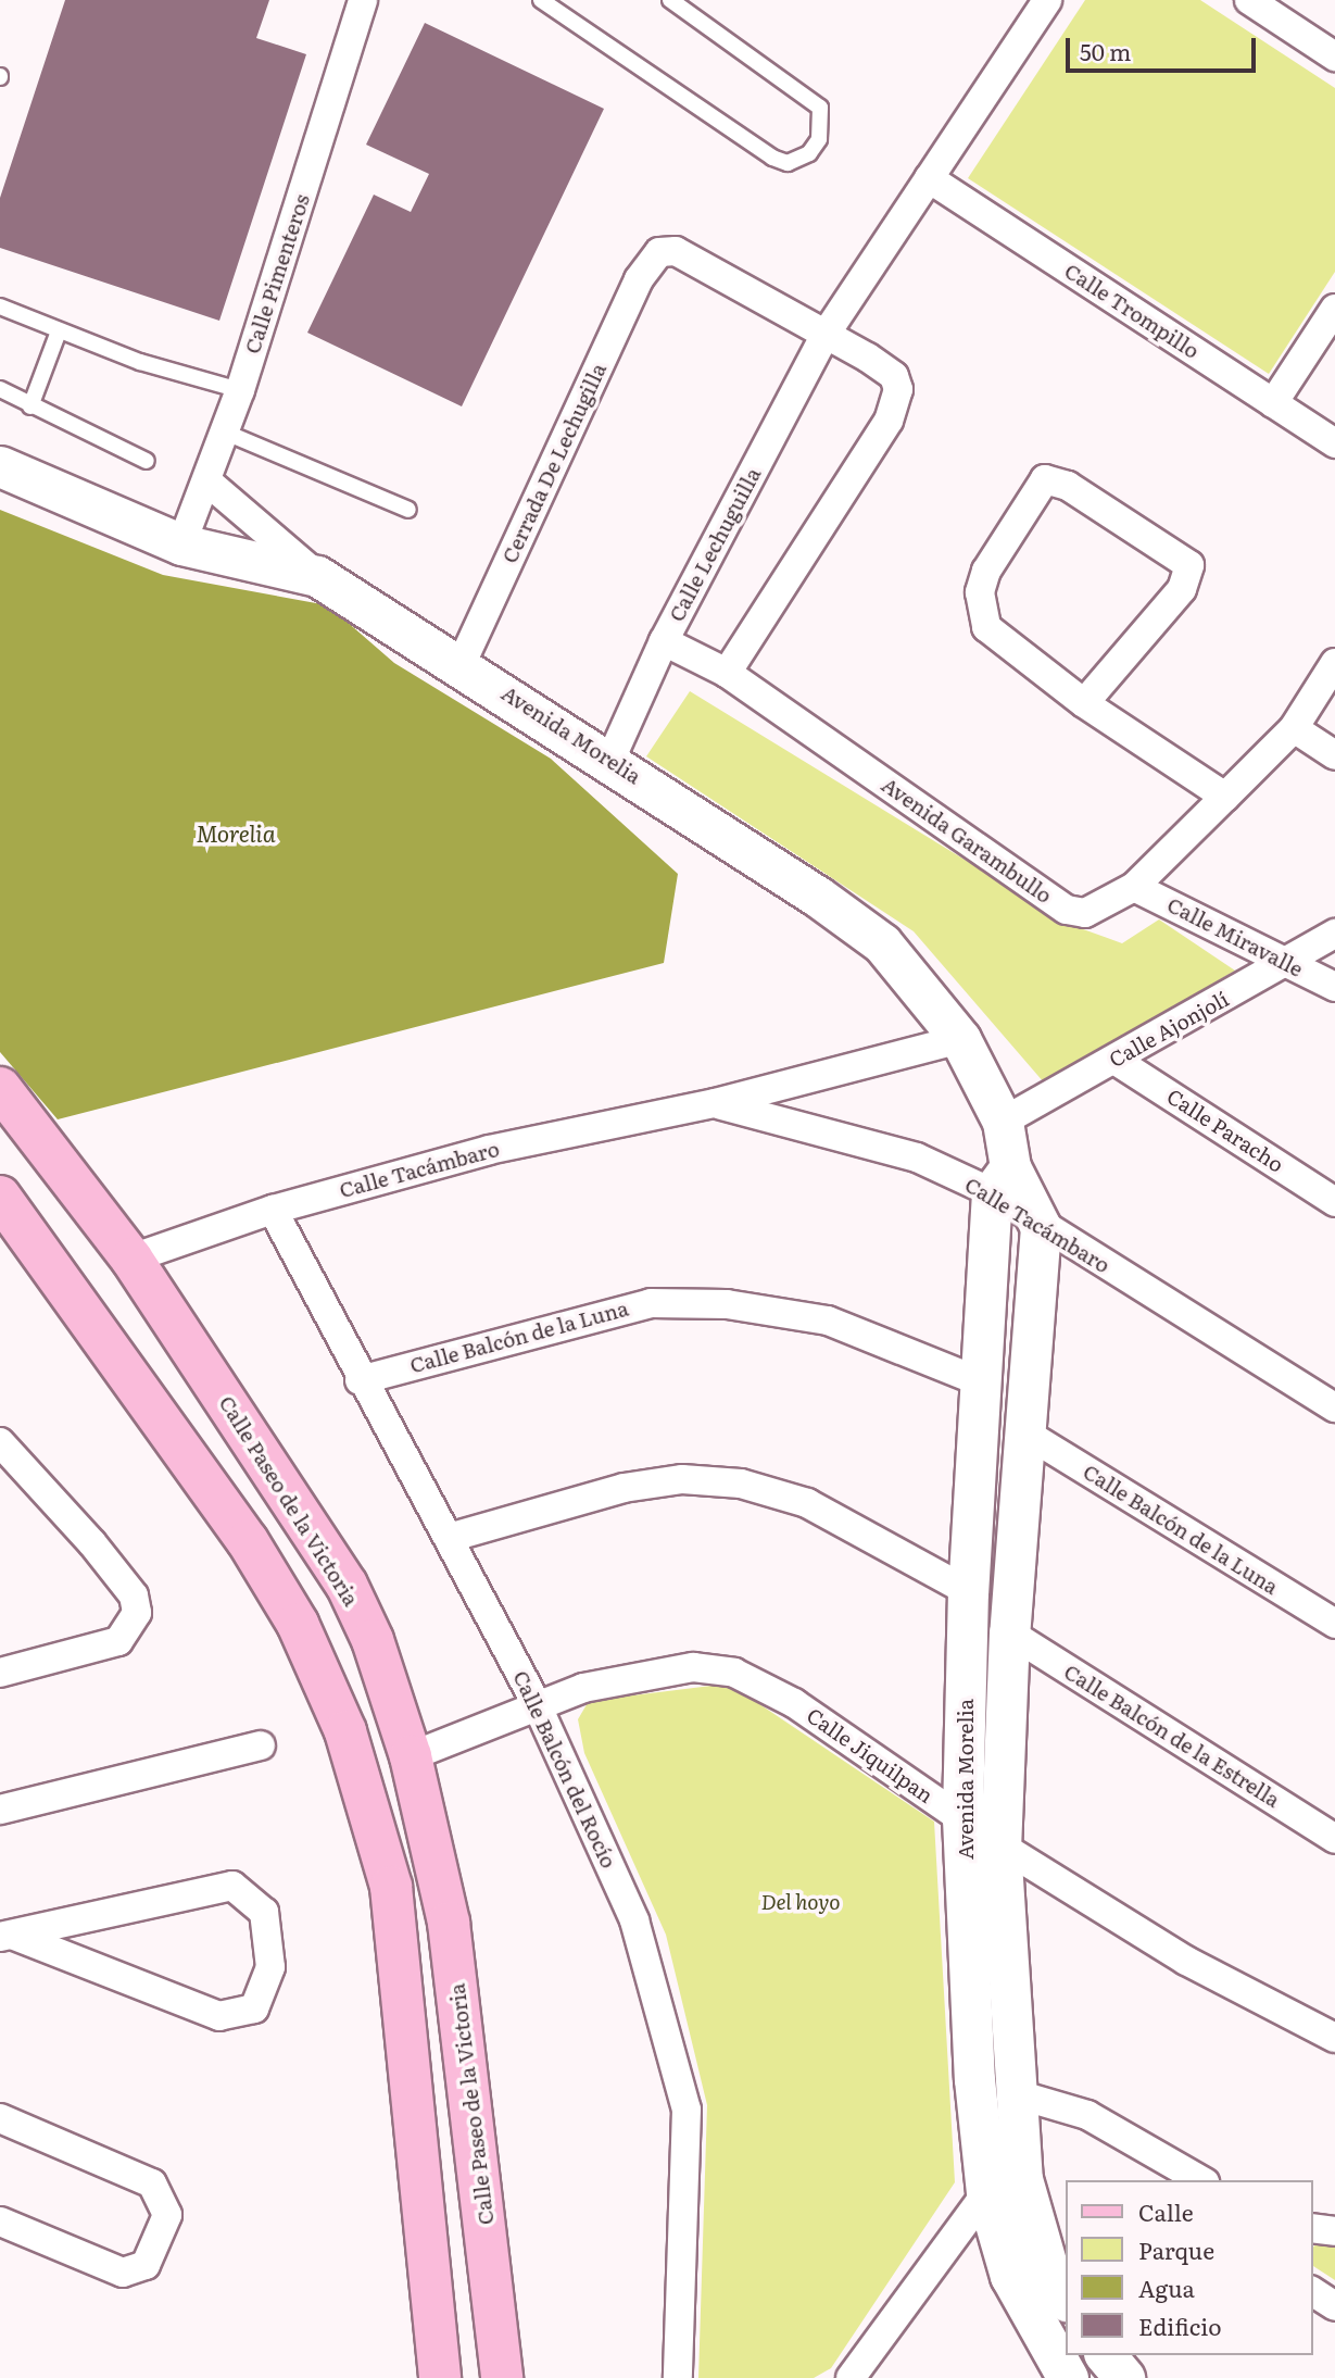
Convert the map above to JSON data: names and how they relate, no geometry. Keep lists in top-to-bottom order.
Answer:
{
  "streets": {
    "main road": ["Avenida Morelia", "Calle Paseo de la Victoria"],
    "street": [
      "Calle Pimenteros",
      "Calle Trompillo",
      "Cerrada De Lechugilla",
      "Calle Lechuguilla",
      "Avenida Garambullo",
      "Calle Miravalle",
      "Calle Ajonjolí",
      "Calle Paracho",
      "Calle Tacámbaro",
      "Calle Balcón de la Luna",
      "Calle Balcón de la Estrella",
      "Calle Jiquilpan",
      "Calle Balcón del Rocío"
    ]
  },
  "crossings": [
    ["Calle Pimenteros", "Avenida Morelia"],
    ["Calle Trompillo", "Calle Lechuguilla"],
    ["Cerrada De Lechugilla", "Calle Lechuguilla"],
    ["Cerrada De Lechugilla", "Avenida Morelia"],
    ["Calle Lechuguilla", "Avenida Morelia"],
    ["Calle Lechuguilla", "Avenida Garambullo"],
    ["Avenida Morelia", "Calle Ajonjolí"],
    ["Avenida Morelia", "Calle Tacámbaro"],
    ["Avenida Morelia", "Calle Balcón de la Luna"],
    ["Avenida Morelia", "Calle Balcón de la Estrella"],
    ["Avenida Morelia", "Calle Jiquilpan"],
    ["Avenida Garambullo", "Calle Miravalle"],
    ["Calle Miravalle", "Calle Ajonjolí"],
    ["Calle Ajonjolí", "Calle Paracho"],
    ["Calle Tacámbaro", "Calle Paseo de la Victoria"],
    ["Calle Tacámbaro", "Calle Balcón del Rocío"],
    ["Calle Balcón de la Luna", "Calle Balcón del Rocío"],
    ["Calle Paseo de la Victoria", "Calle Jiquilpan"],
    ["Calle Jiquilpan", "Calle Balcón del Rocío"]
  ],
  "water": ["Morelia"],
  "parks": ["Del hoyo"],
  "legend": [
    "Calle",
    "Parque",
    "Agua",
    "Edificio"
  ],
  "scale_bar": "50 m"
}
